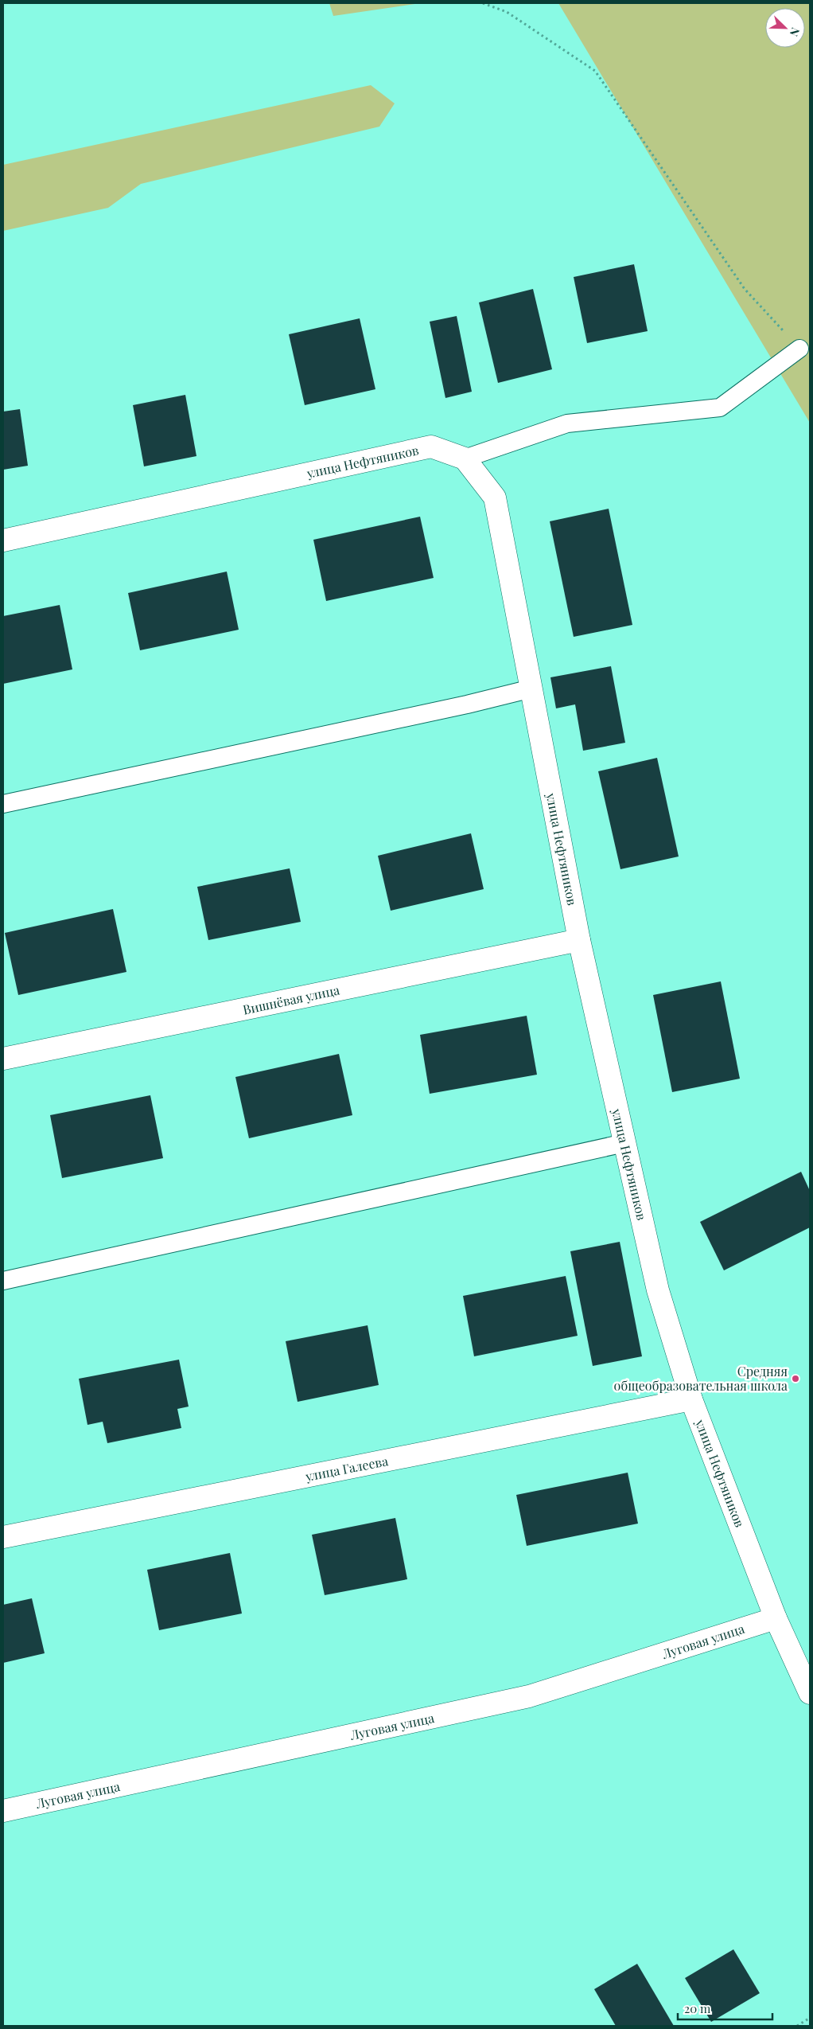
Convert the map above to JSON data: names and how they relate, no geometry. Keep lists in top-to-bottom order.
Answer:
{
  "streets": {
    "street": [
      "улица Нефтяников",
      "Вишнёвая улица",
      "улица Галеева",
      "Луговая улица"
    ]
  },
  "crossings": [
    ["улица Нефтяников", "Вишнёвая улица"],
    ["улица Нефтяников", "улица Галеева"],
    ["улица Нефтяников", "Луговая улица"]
  ],
  "places": ["Cредняя общеобразовательная школа"],
  "scale_bar": "20 m",
  "north": "bottom right"
}
